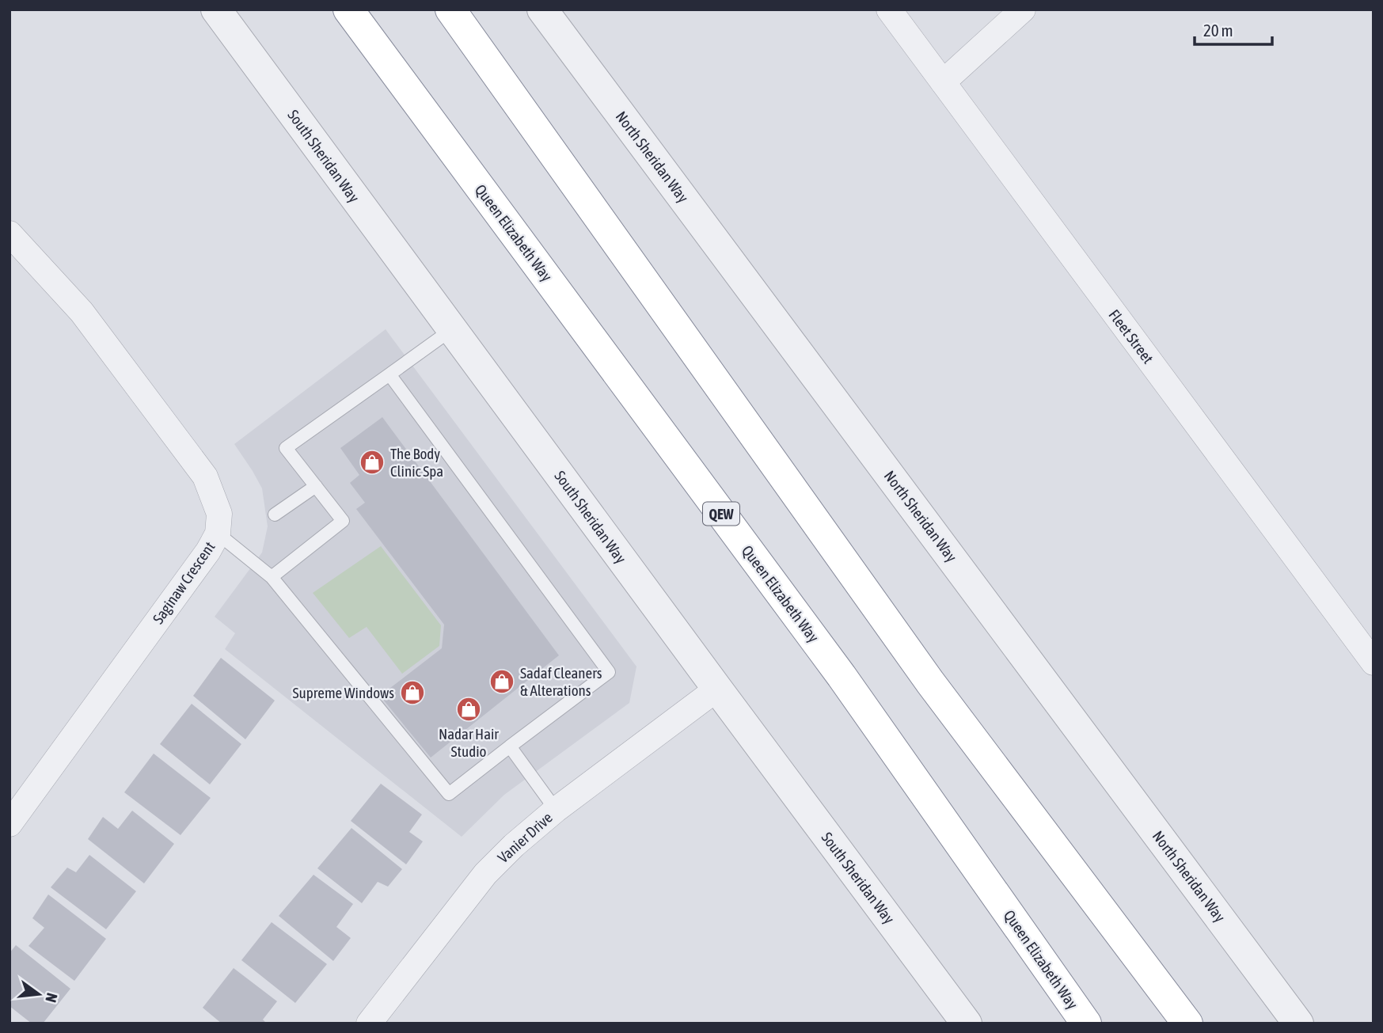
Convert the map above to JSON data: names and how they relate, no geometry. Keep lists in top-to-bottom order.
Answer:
{
  "streets": {
    "highway": ["Queen Elizabeth Way", "QEW"],
    "street": [
      "South Sheridan Way",
      "North Sheridan Way",
      "Fleet Street",
      "Saginaw Crescent",
      "Vanier Drive"
    ]
  },
  "crossings": [
    ["South Sheridan Way", "Vanier Drive"]
  ],
  "places": {
    "shop": [
      "The Body Clinic Spa",
      "Sadaf Cleaners & Alterations",
      "Supreme Windows",
      "Nadar Hair Studio"
    ]
  },
  "scale_bar": "20 m",
  "north": "right"
}
